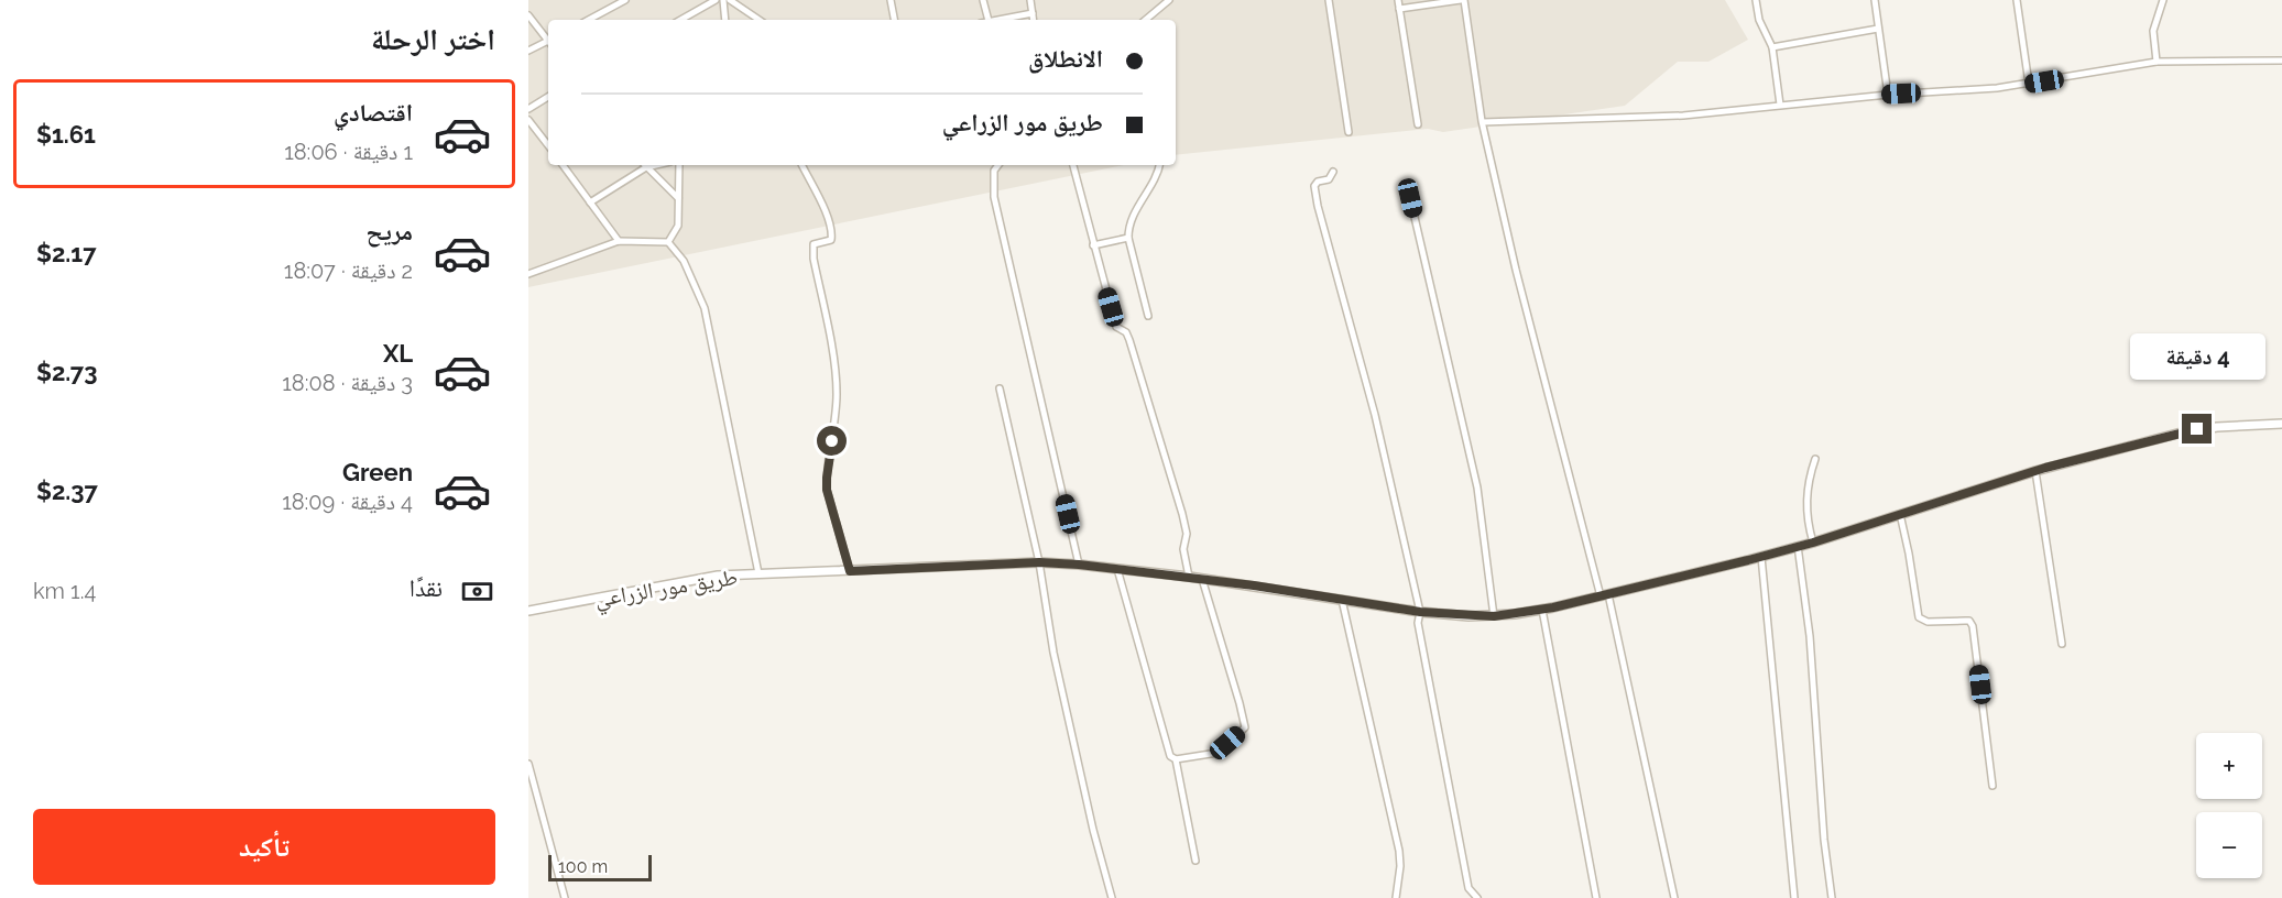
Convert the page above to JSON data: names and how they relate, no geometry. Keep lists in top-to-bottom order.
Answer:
{
  "streets": {
    "street": ["طريق مور الزراعي"]
  },
  "scale_bar": "100 m",
  "page": {
    "heading": "اختر الرحلة",
    "banner": ["الانطلاق", "طريق مور الزراعي"],
    "list": [
      {
        "name": "اقتصادي",
        "note": "1 دقيقة · 18:06",
        "value": "$1.61"
      },
      {
        "name": "مريح",
        "note": "2 دقيقة · 18:07",
        "value": "$2.17"
      },
      {
        "name": "XL",
        "note": "3 دقيقة · 18:08",
        "value": "$2.73"
      },
      {
        "name": "Green",
        "note": "4 دقيقة · 18:09",
        "value": "$2.37"
      }
    ],
    "bubble": "4 دقيقة",
    "pay": ["نقدًا", "1.4 km"],
    "map_buttons": ["+", "−"],
    "buttons": "تأكيد",
    "scale": "100 m"
  }
}
